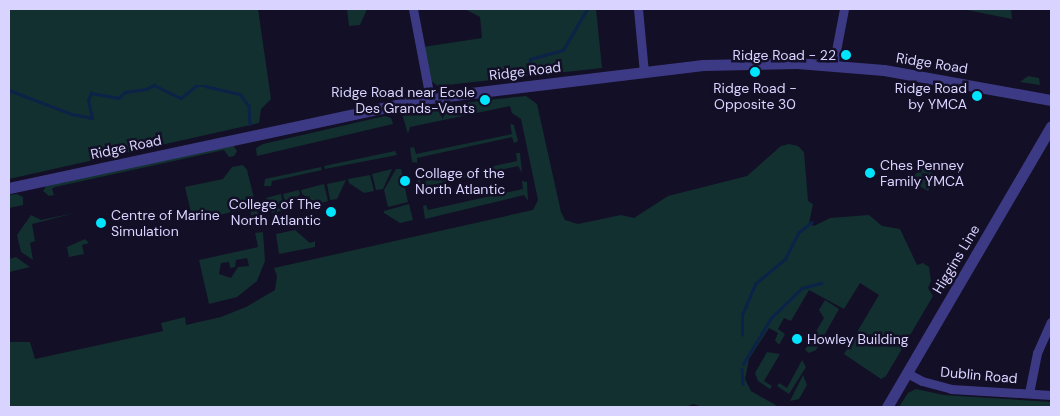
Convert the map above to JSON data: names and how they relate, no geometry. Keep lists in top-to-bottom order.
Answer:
{
  "streets": {
    "street": ["Ridge Road", "Higgins Line", "Dublin Road"]
  },
  "crossings": [
    ["Higgins Line", "Dublin Road"]
  ],
  "places": [
    "Ridge Road - 22",
    "Ridge Road - Opposite 30",
    "Ridge Road by YMCA",
    "Ridge Road near Ecole Des Grands-Vents",
    "Ches Penney Family YMCA",
    "Collage of the North Atlantic",
    "College of The North Atlantic",
    "Centre of Marine Simulation",
    "Howley Building"
  ]
}
